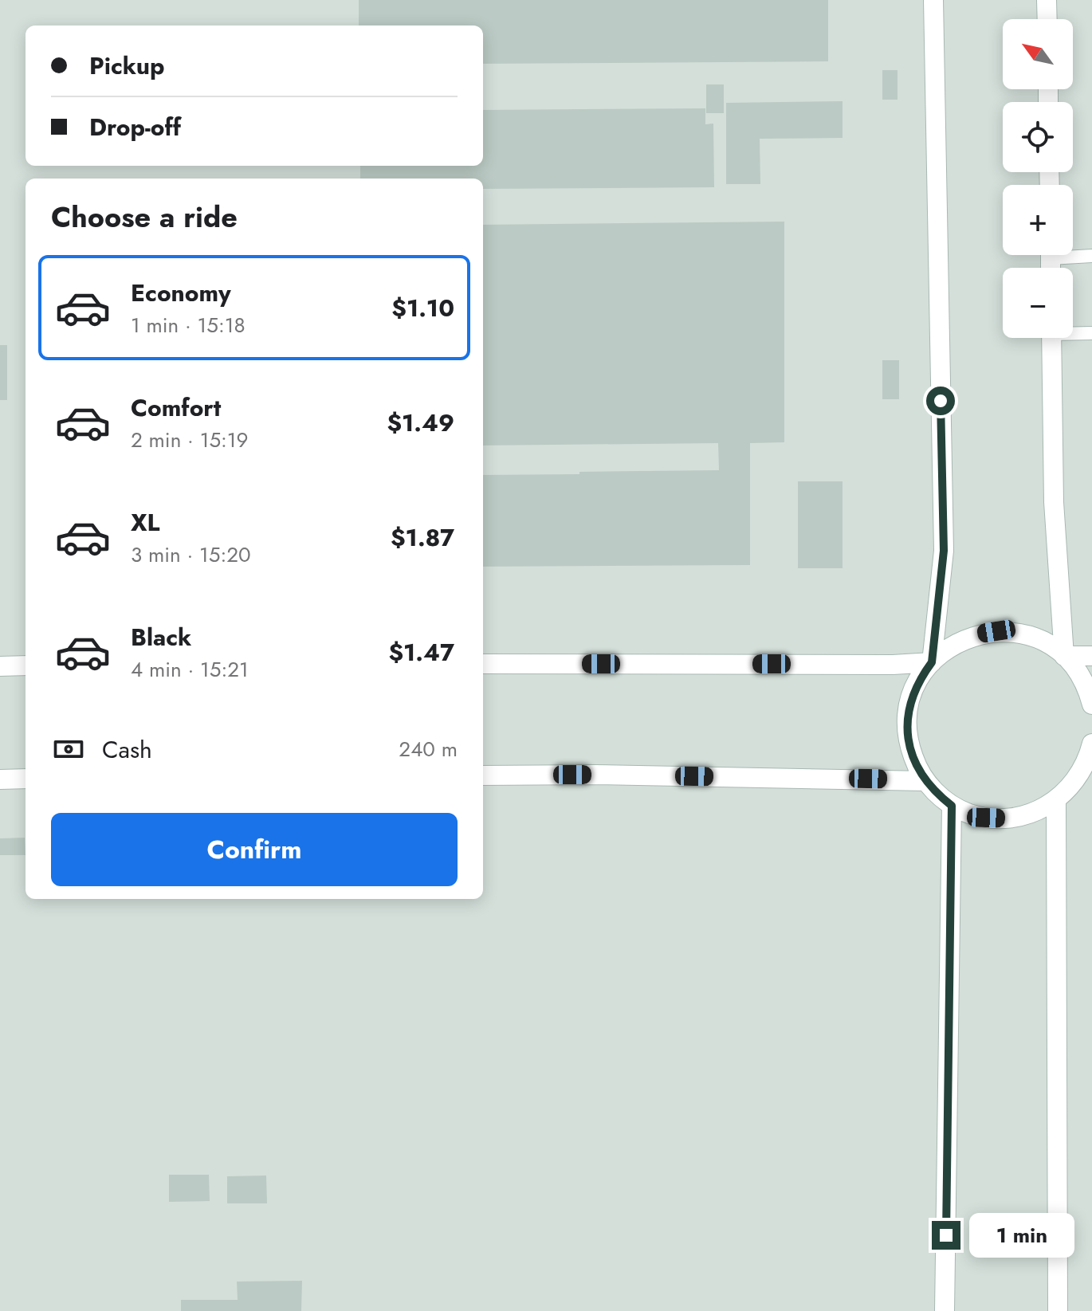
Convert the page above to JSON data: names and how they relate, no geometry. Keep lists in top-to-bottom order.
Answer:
{
  "north": "top left",
  "page": {
    "map_buttons": ["+", "−"],
    "banner": ["Pickup", "Drop-off"],
    "heading": "Choose a ride",
    "list": [
      {
        "name": "Economy",
        "note": "1 min · 15:18",
        "value": "$1.10"
      },
      {
        "name": "Comfort",
        "note": "2 min · 15:19",
        "value": "$1.49"
      },
      {
        "name": "XL",
        "note": "3 min · 15:20",
        "value": "$1.87"
      },
      {
        "name": "Black",
        "note": "4 min · 15:21",
        "value": "$1.47"
      }
    ],
    "pay": ["Cash", "240 m"],
    "buttons": "Confirm",
    "bubble": "1 min"
  }
}
